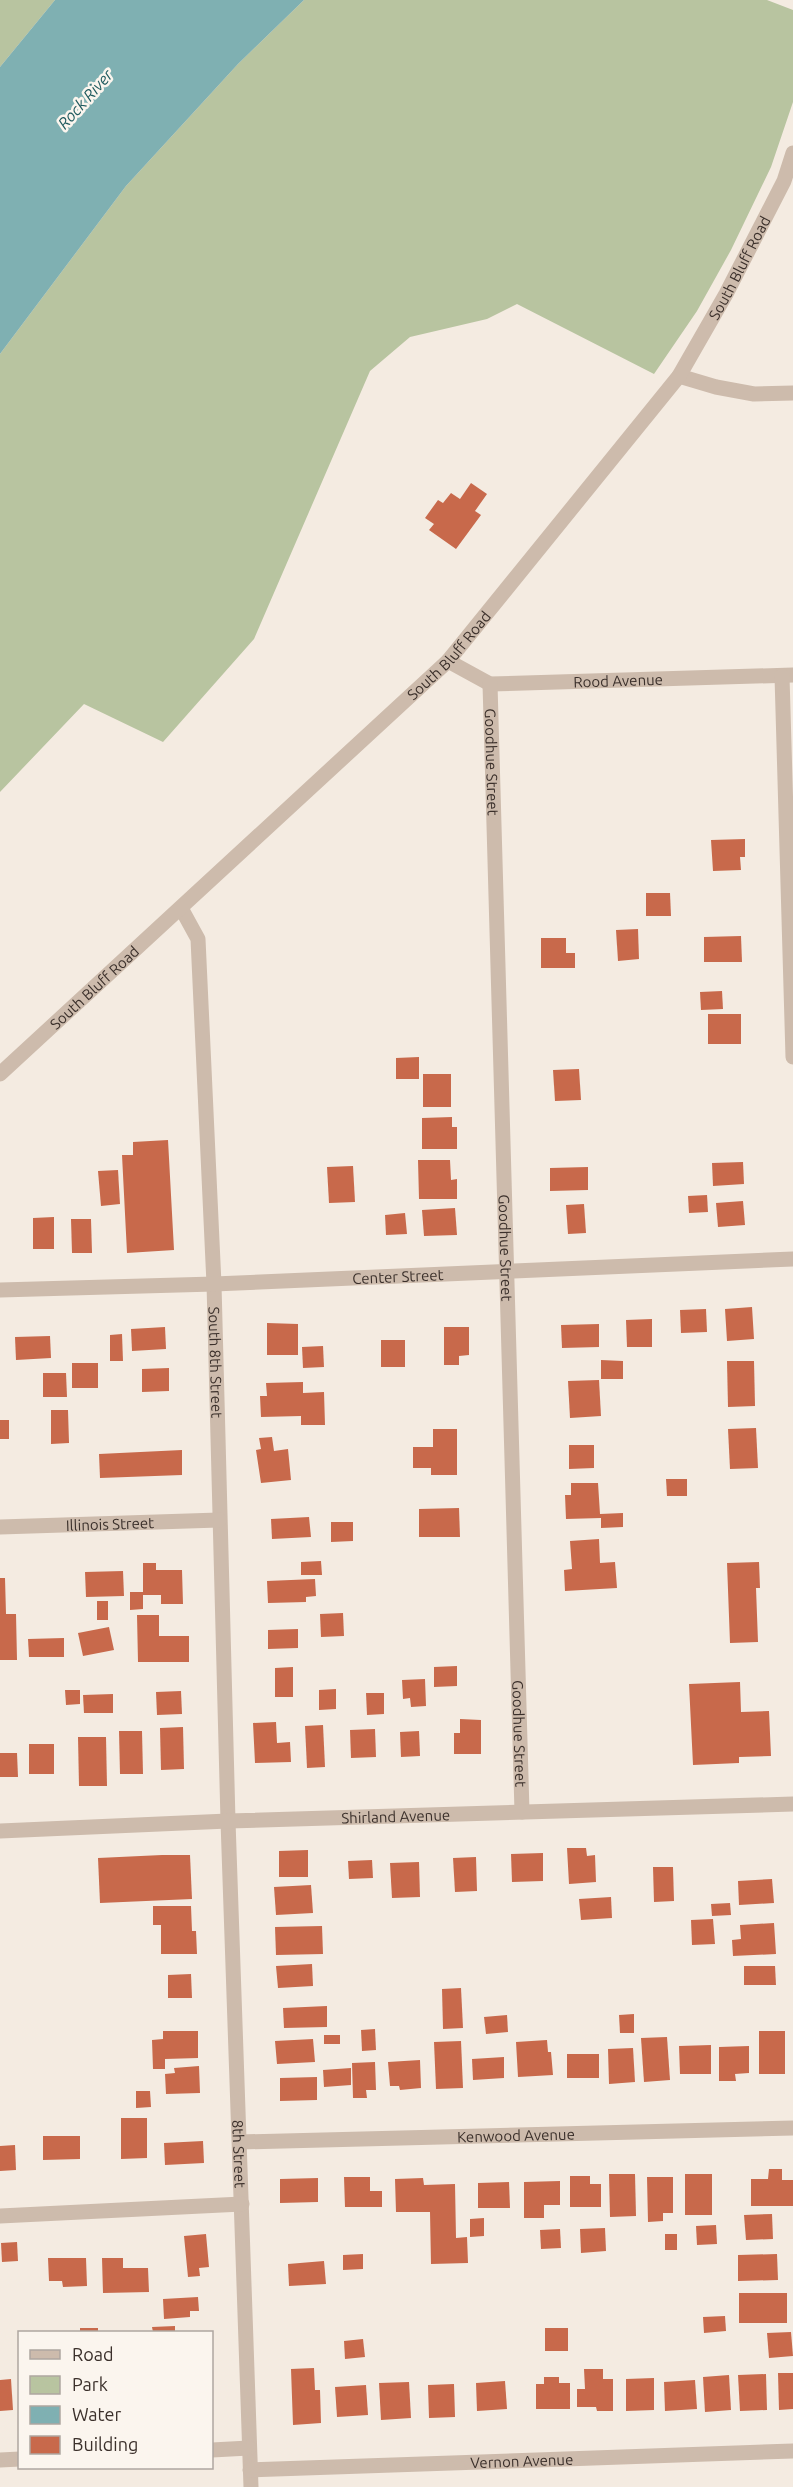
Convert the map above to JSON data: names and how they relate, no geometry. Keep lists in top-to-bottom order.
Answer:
{
  "streets": {
    "street": [
      "South Bluff Road",
      "Rood Avenue",
      "Goodhue Street",
      "Center Street",
      "South 8th Street",
      "Illinois Street",
      "Shirland Avenue",
      "Kenwood Avenue",
      "8th Street",
      "Vernon Avenue"
    ]
  },
  "crossings": [
    ["South Bluff Road", "South 8th Street"],
    ["Rood Avenue", "Goodhue Street"],
    ["Goodhue Street", "Center Street"],
    ["Goodhue Street", "Shirland Avenue"],
    ["Center Street", "South 8th Street"],
    ["South 8th Street", "Illinois Street"],
    ["South 8th Street", "Shirland Avenue"],
    ["South 8th Street", "8th Street"],
    ["Shirland Avenue", "8th Street"],
    ["Kenwood Avenue", "8th Street"],
    ["8th Street", "Vernon Avenue"]
  ],
  "water": ["Rock River"],
  "legend": [
    "Road",
    "Park",
    "Water",
    "Building"
  ]
}
